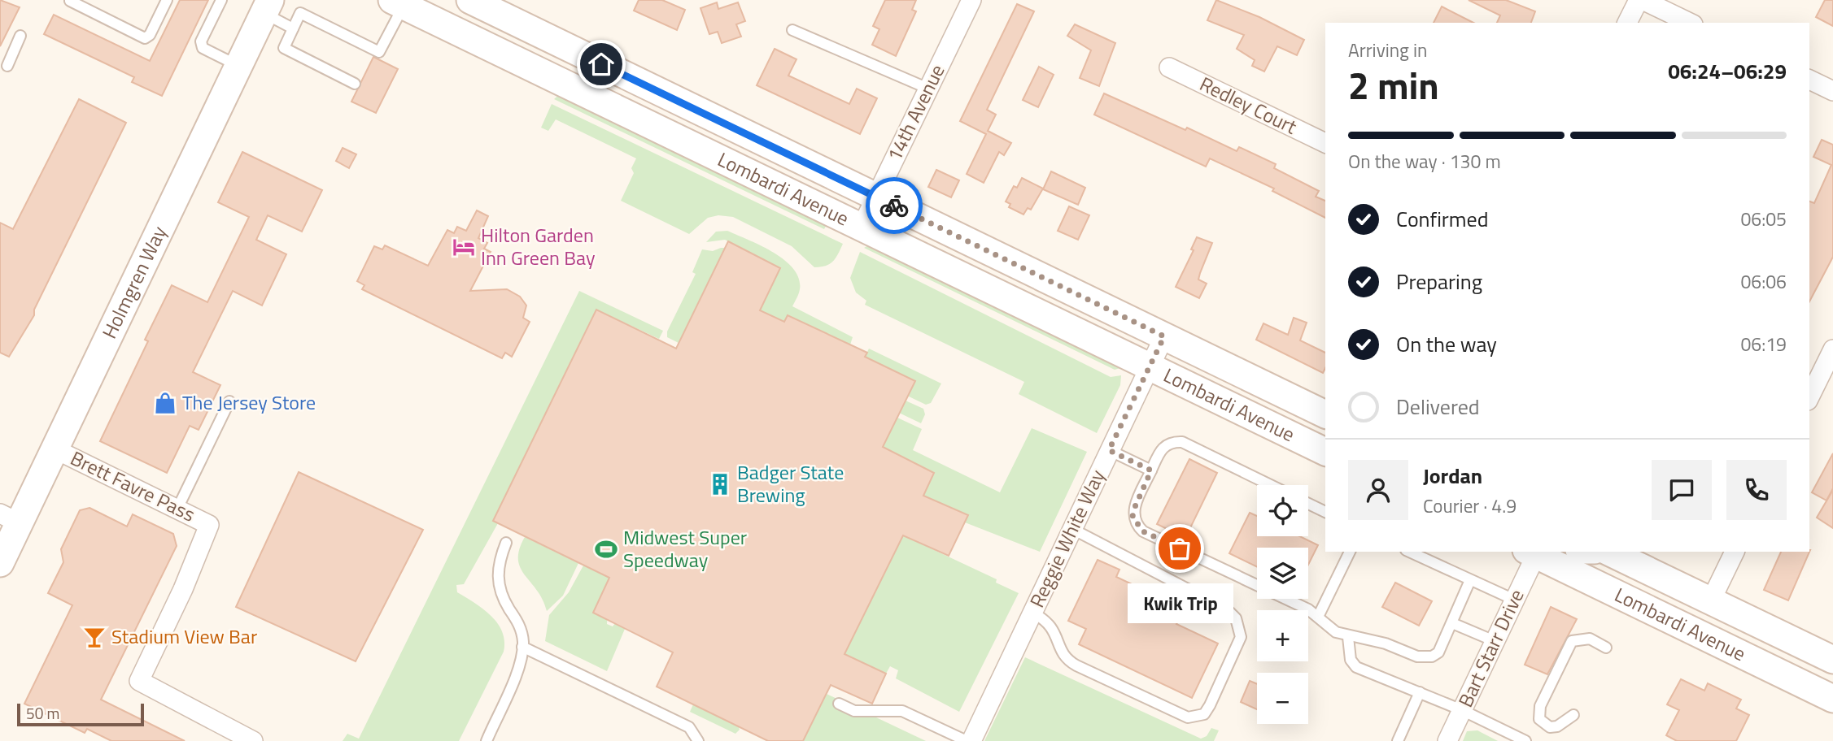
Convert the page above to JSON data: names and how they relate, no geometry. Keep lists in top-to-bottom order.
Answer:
{
  "streets": {
    "main road": ["Lombardi Avenue", "Holmgren Way"],
    "street": [
      "Redley Court",
      "14th Avenue",
      "Brett Favre Pass",
      "Reggie White Way",
      "Bart Starr Drive"
    ]
  },
  "crossings": [
    ["14th Avenue", "Lombardi Avenue"],
    ["Lombardi Avenue", "Reggie White Way"],
    ["Lombardi Avenue", "Bart Starr Drive"],
    ["Holmgren Way", "Brett Favre Pass"]
  ],
  "places": {
    "hotel": ["Hilton Garden Inn Green Bay"],
    "shop": ["The Jersey Store"],
    "building": ["Badger State Brewing"],
    "other": ["Kwik Trip"],
    "sports": ["Midwest Super Speedway"],
    "bar": ["Stadium View Bar"]
  },
  "scale_bar": "50 m",
  "page": {
    "heading": ["2 min", "Arriving in", "06:24–06:29"],
    "panel": ["Jordan", "Courier · 4.9"],
    "bar": "On the way · 130 m",
    "list": [
      ["Confirmed", "06:05"],
      ["Preparing", "06:06"],
      ["On the way", "06:19"],
      "Delivered"
    ],
    "map_buttons": ["+", "−"],
    "bubble": "Kwik Trip",
    "scale": "50 m"
  }
}
